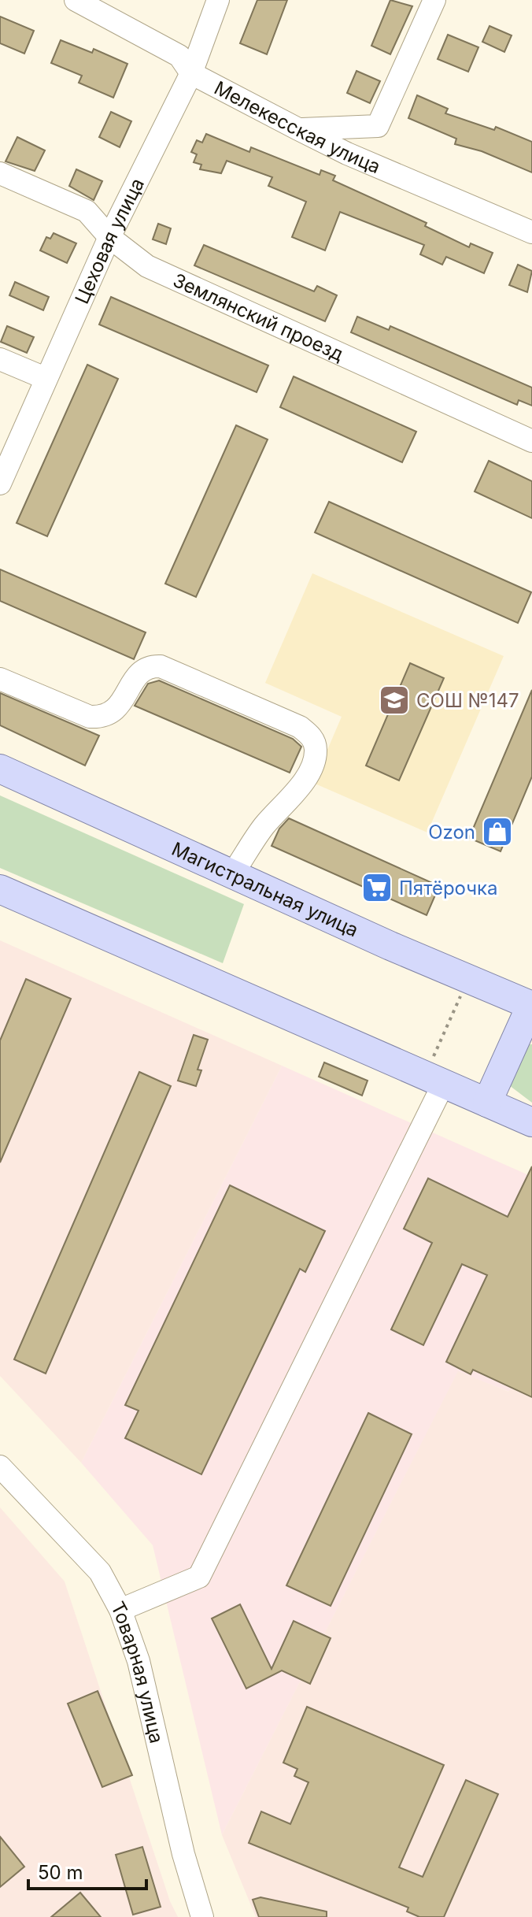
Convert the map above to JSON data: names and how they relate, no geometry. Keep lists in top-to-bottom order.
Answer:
{
  "streets": {
    "main road": ["Магистральная улица"],
    "street": [
      "Мелекесская улица",
      "Цеховая улица",
      "Землянский проезд",
      "Товарная улица"
    ]
  },
  "crossings": [
    ["Мелекесская улица", "Цеховая улица"],
    ["Цеховая улица", "Землянский проезд"]
  ],
  "places": {
    "school or university": ["СОШ №147"],
    "shop": ["Ozon"],
    "supermarket": ["Пятёрочка"]
  },
  "scale_bar": "50 m"
}
